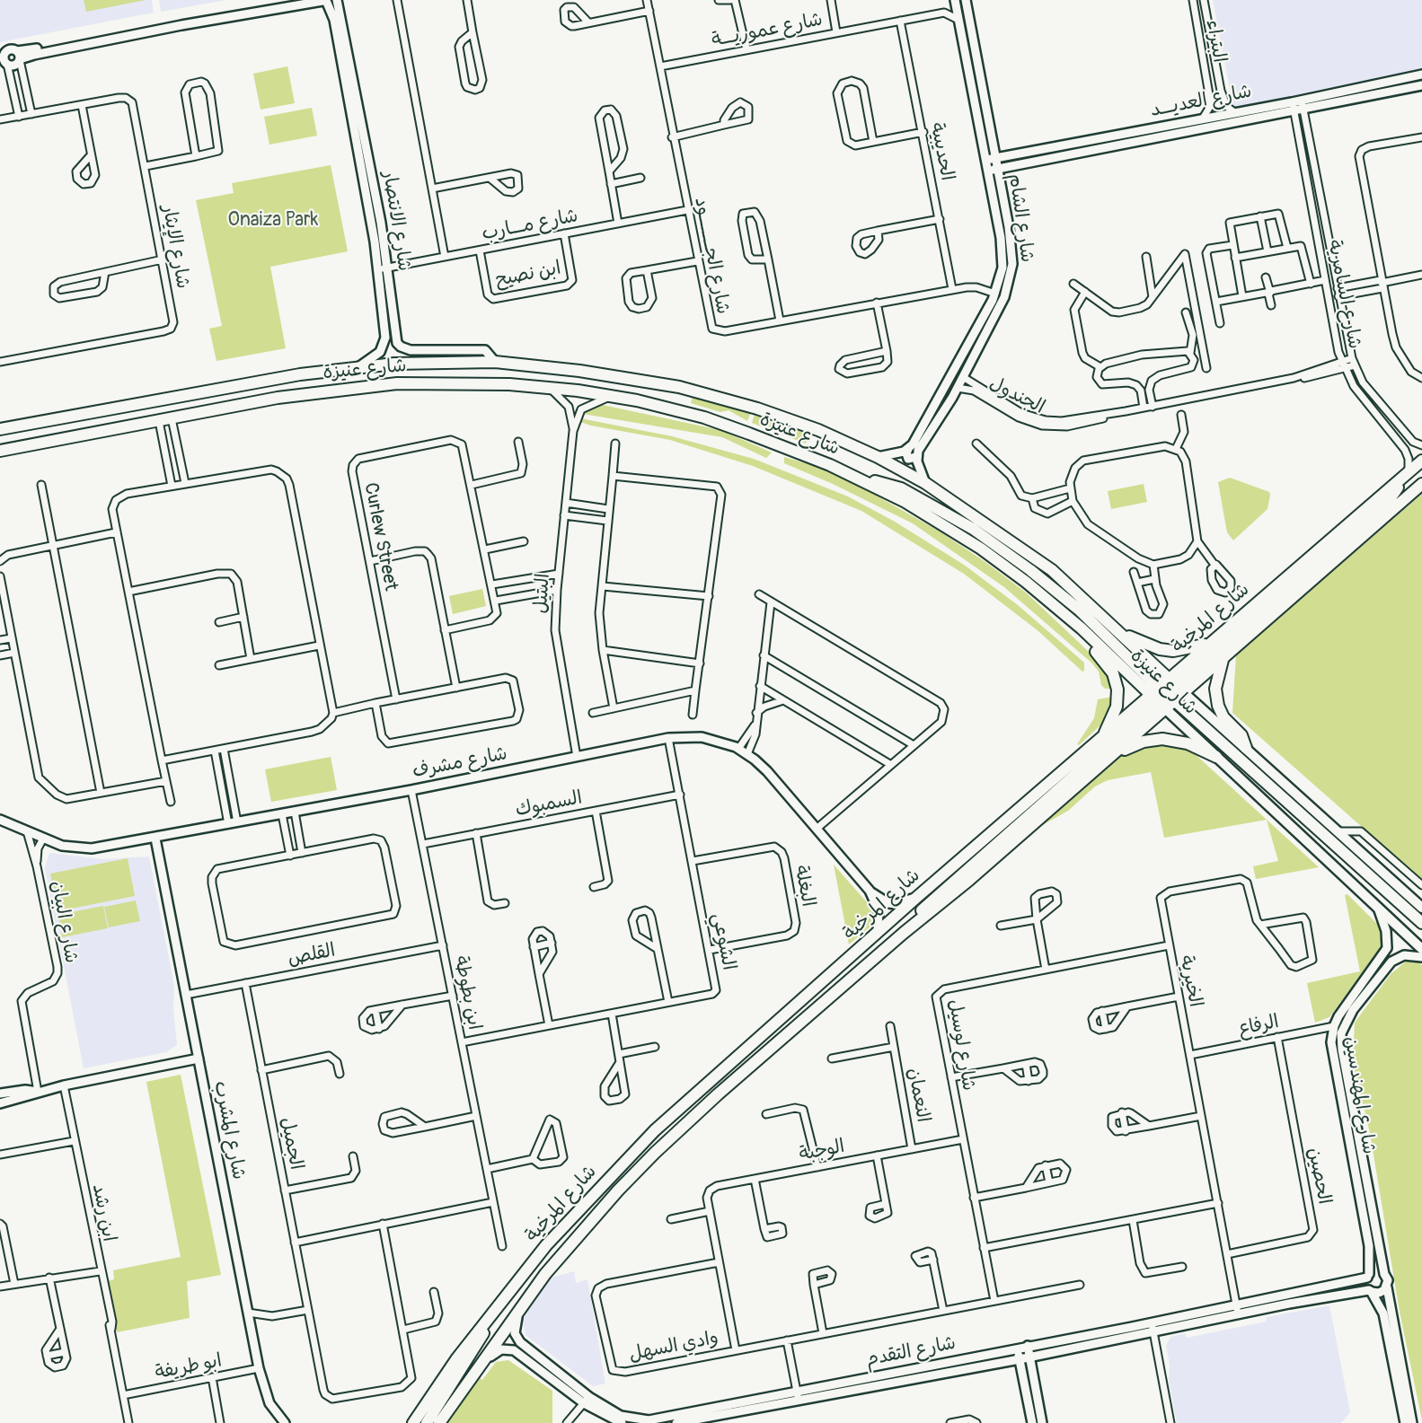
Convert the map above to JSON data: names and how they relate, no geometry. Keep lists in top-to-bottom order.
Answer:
{
  "streets": {
    "highway": ["شارع عنيزة", "شارع المرخية"],
    "street": [
      "شارع عموريـــة",
      "البتراء",
      "شارع العديـــد",
      "الحديبية",
      "شارع الشام",
      "شارع الانتصار",
      "شارع مـــارب",
      "شارع الإيثار",
      "شارع الجــــــــود",
      "ابن نصيح",
      "شارع السامرية",
      "الجندول",
      "Curlew Street",
      "البتيل",
      "شارع مشرف",
      "السمبوك",
      "البغلة",
      "شارع البيان",
      "الشوعي",
      "القلص",
      "الخيرية",
      "ابن بطوطة",
      "الرفاع",
      "شارع لوسيل",
      "النعمان",
      "شارع المهندسين",
      "شارع المشرب",
      "الجميل",
      "الوجبة",
      "الحصين",
      "ابن رشد",
      "وادي السهل",
      "شارع التقدم",
      "ابو طريفة"
    ]
  },
  "crossings": [
    ["شارع عموريـــة", "الحديبية"],
    ["شارع عموريـــة", "شارع الجــــــــود"],
    ["البتراء", "شارع العديـــد"],
    ["شارع العديـــد", "شارع الشام"],
    ["شارع العديـــد", "شارع السامرية"],
    ["الحديبية", "شارع الجــــــــود"],
    ["شارع الشام", "شارع الجــــــــود"],
    ["شارع الشام", "الجندول"],
    ["شارع الانتصار", "شارع مـــارب"],
    ["شارع الانتصار", "شارع عنيزة"],
    ["شارع مـــارب", "شارع الجــــــــود"],
    ["شارع مـــارب", "ابن نصيح"],
    ["شارع السامرية", "الجندول"],
    ["شارع السامرية", "شارع المرخية"],
    ["شارع عنيزة", "البتيل"],
    ["شارع عنيزة", "شارع المرخية"],
    ["شارع عنيزة", "شارع المهندسين"],
    ["البتيل", "شارع مشرف"],
    ["شارع المرخية", "شارع مشرف"],
    ["شارع المرخية", "شارع التقدم"],
    ["شارع مشرف", "شارع البيان"],
    ["شارع مشرف", "الشوعي"],
    ["شارع مشرف", "ابن بطوطة"],
    ["شارع مشرف", "شارع المشرب"],
    ["السمبوك", "الشوعي"],
    ["السمبوك", "ابن بطوطة"],
    ["البغلة", "الشوعي"],
    ["الشوعي", "ابن بطوطة"],
    ["القلص", "ابن بطوطة"],
    ["القلص", "شارع المشرب"],
    ["القلص", "الجميل"],
    ["الخيرية", "الرفاع"],
    ["الخيرية", "شارع لوسيل"],
    ["الخيرية", "الحصين"],
    ["الخيرية", "شارع التقدم"],
    ["الرفاع", "شارع المهندسين"],
    ["الرفاع", "الحصين"],
    ["شارع لوسيل", "الوجبة"],
    ["شارع لوسيل", "وادي السهل"],
    ["النعمان", "الوجبة"],
    ["شارع المهندسين", "شارع التقدم"],
    ["شارع المشرب", "ابو طريفة"],
    ["الوجبة", "وادي السهل"],
    ["ابن رشد", "ابو طريفة"]
  ],
  "parks": ["Onaiza Park"]
}
